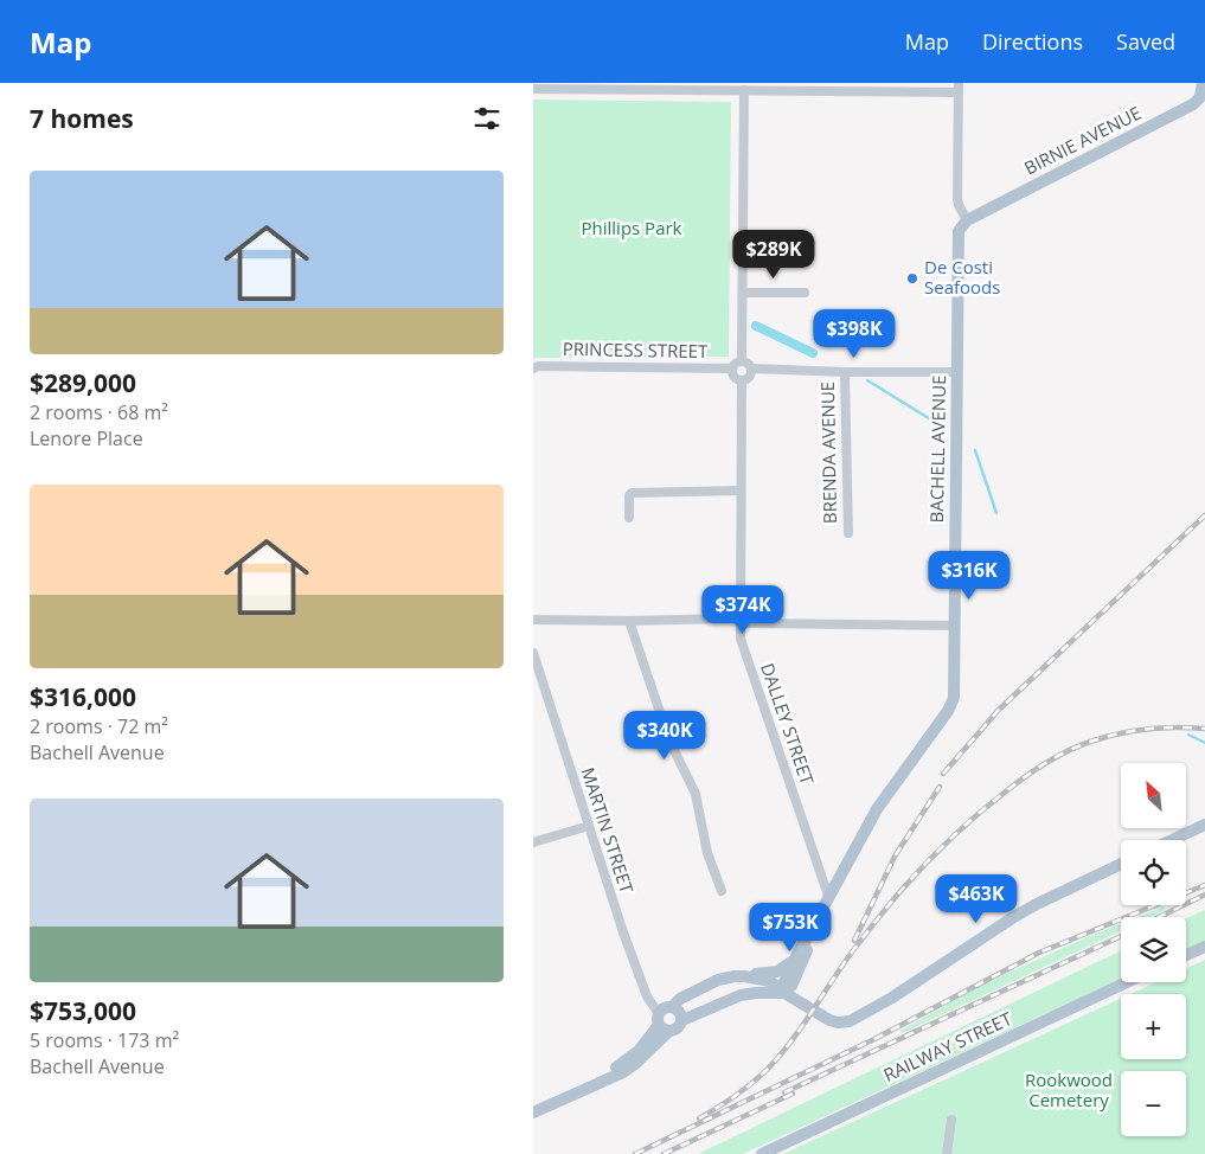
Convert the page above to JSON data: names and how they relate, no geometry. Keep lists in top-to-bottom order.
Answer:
{
  "streets": {
    "main road": ["BIRNIE AVENUE", "BACHELL AVENUE", "RAILWAY STREET"],
    "street": [
      "PRINCESS STREET",
      "BRENDA AVENUE",
      "DALLEY STREET",
      "MARTIN STREET"
    ]
  },
  "crossings": [
    ["BIRNIE AVENUE", "BACHELL AVENUE"],
    ["PRINCESS STREET", "DALLEY STREET"],
    ["BACHELL AVENUE", "DALLEY STREET"]
  ],
  "parks": ["Phillips Park", "Rookwood Cemetery"],
  "places": ["De Costi Seafoods"],
  "north": "top left",
  "page": {
    "header": "Map",
    "nav": ["Map", "Directions", "Saved"],
    "heading": "7 homes",
    "list": [
      {
        "name": "$289,000",
        "note": "2 rooms · 68 m² · Lenore Place"
      },
      {
        "name": "$316,000",
        "note": "2 rooms · 72 m² · Bachell Avenue"
      },
      {
        "name": "$753,000",
        "note": "5 rooms · 173 m² · Bachell Avenue"
      }
    ],
    "price": [
      "$289K",
      "$398K",
      "$316K",
      "$374K",
      "$340K",
      "$463K",
      "$753K"
    ],
    "map_buttons": ["+", "−"]
  }
}
